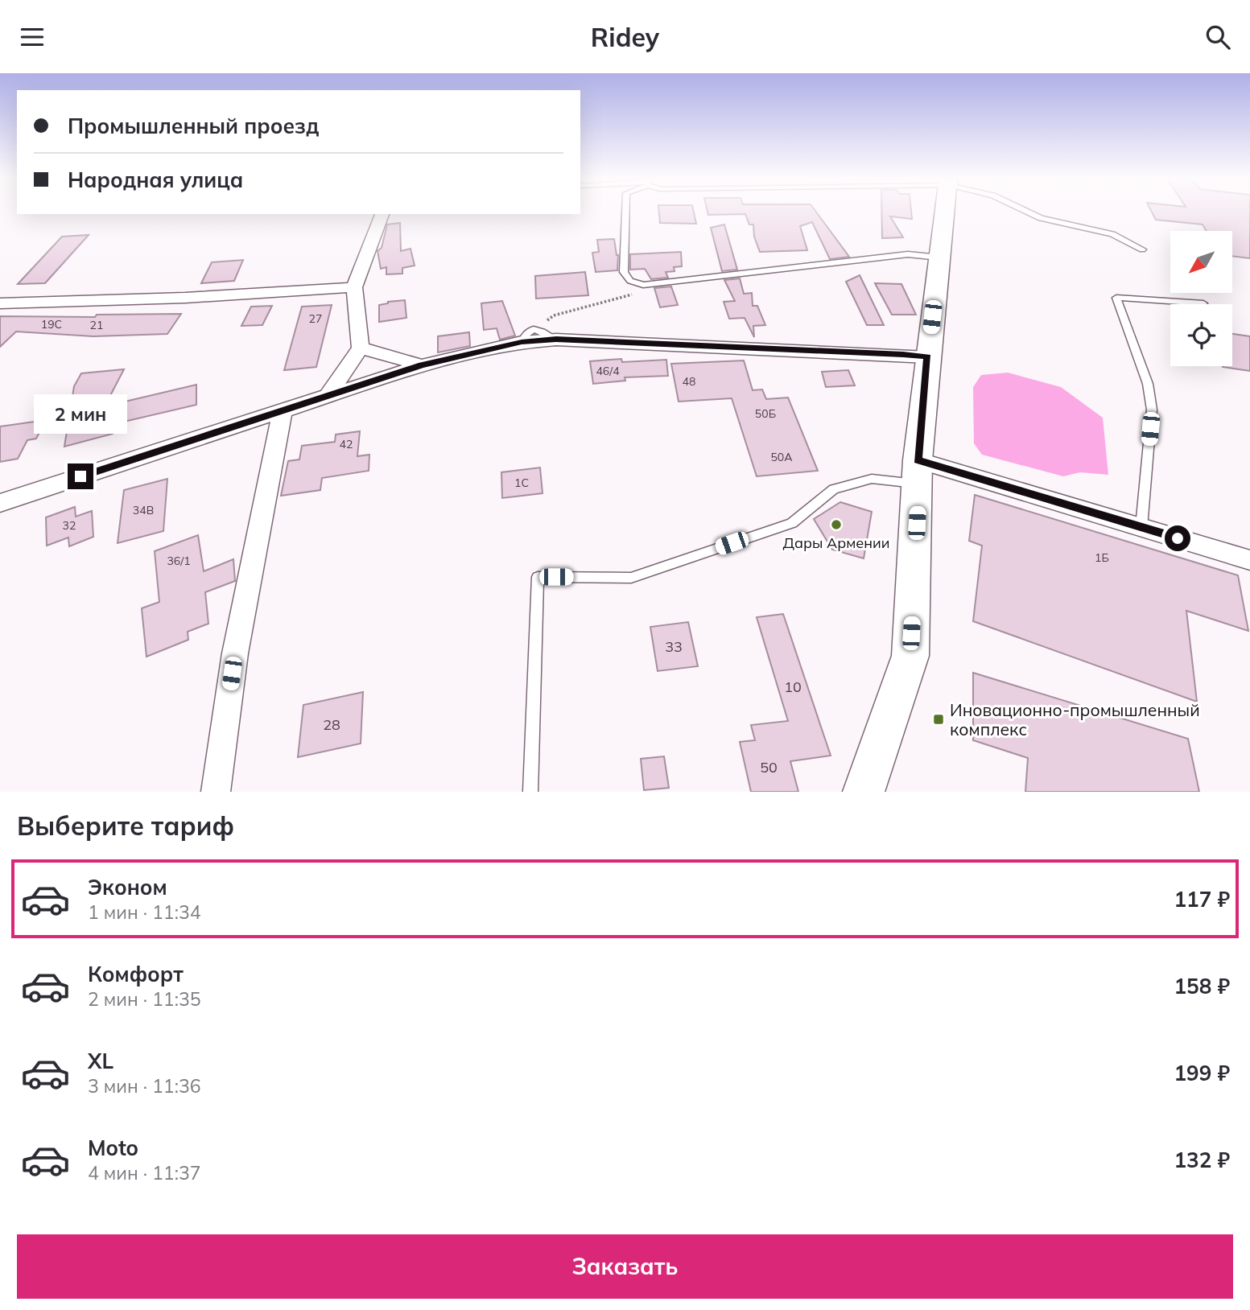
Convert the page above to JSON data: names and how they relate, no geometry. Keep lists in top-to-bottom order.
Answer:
{
  "places": {
    "other": ["Дары Армении"],
    "transit": ["Иновационно-промышленный комплекс"]
  },
  "house_numbers": [
    "27",
    "19С",
    "21",
    "46/4",
    "48",
    "50Б",
    "42",
    "50А",
    "1С",
    "34В",
    "32",
    "1Б",
    "36/1",
    "33",
    "10",
    "28",
    "50"
  ],
  "north": "bottom left",
  "page": {
    "header": "Ridey",
    "banner": ["Промышленный проезд", "Народная улица"],
    "bubble": "2 мин",
    "heading": "Выберите тариф",
    "list": [
      {
        "name": "Эконом",
        "note": "1 мин · 11:34",
        "value": "117 ₽"
      },
      {
        "name": "Комфорт",
        "note": "2 мин · 11:35",
        "value": "158 ₽"
      },
      {
        "name": "XL",
        "note": "3 мин · 11:36",
        "value": "199 ₽"
      },
      {
        "name": "Moto",
        "note": "4 мин · 11:37",
        "value": "132 ₽"
      }
    ],
    "buttons": "Заказать"
  }
}
